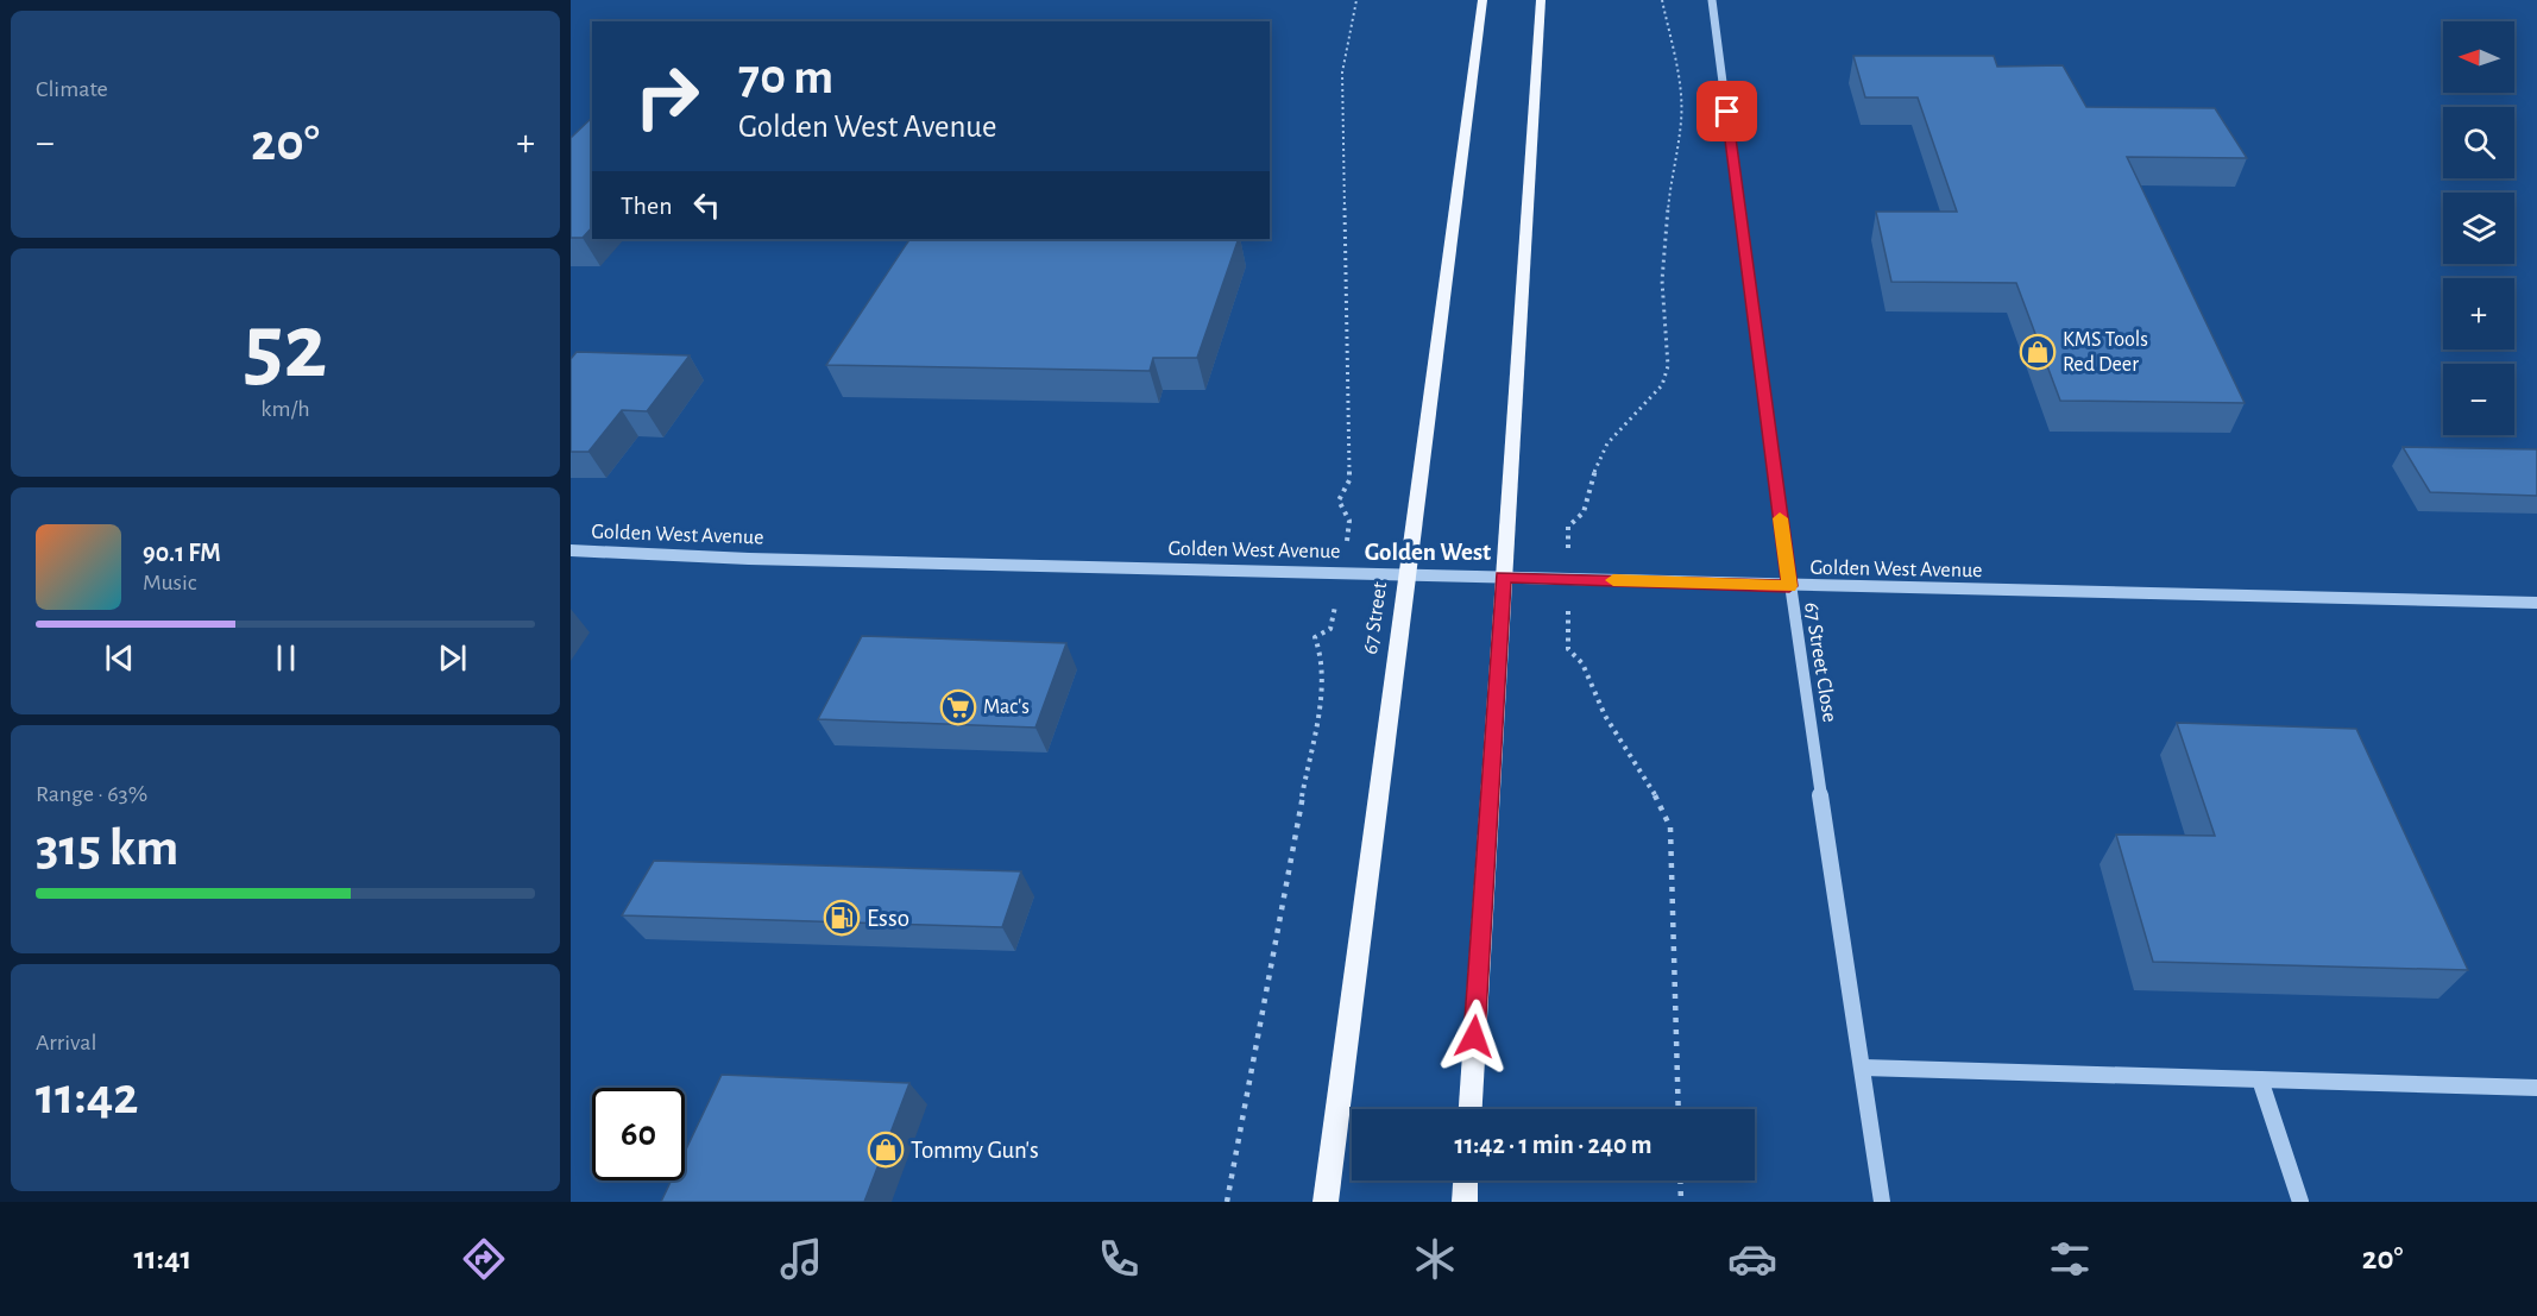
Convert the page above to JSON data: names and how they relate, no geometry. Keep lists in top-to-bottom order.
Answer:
{
  "streets": {
    "main road": ["67 Street"],
    "street": ["Golden West Avenue", "67 Street Close"]
  },
  "crossings": [
    ["Golden West Avenue", "67 Street"],
    ["Golden West Avenue", "67 Street Close"]
  ],
  "districts": ["Golden West"],
  "places": {
    "shop": ["KMS Tools Red Deer", "Tommy Gun's"],
    "supermarket": ["Mac's"],
    "fuel station": ["Esso"]
  },
  "north": "left",
  "page": {
    "tile": [
      "Climate",
      ["52", "km/h"],
      ["Range · 63%", "315 km"],
      ["Arrival", "11:42"]
    ],
    "map_buttons": ["+", "−"],
    "turn": ["70 m", "Golden West Avenue"],
    "heat": ["−", "20°", "+"],
    "then": "Then",
    "song": ["90.1 FM", "Music"],
    "limit": "60",
    "trip": "11:42 · 1 min · 240 m",
    "tabs": ["11:41", "20°"]
  }
}
